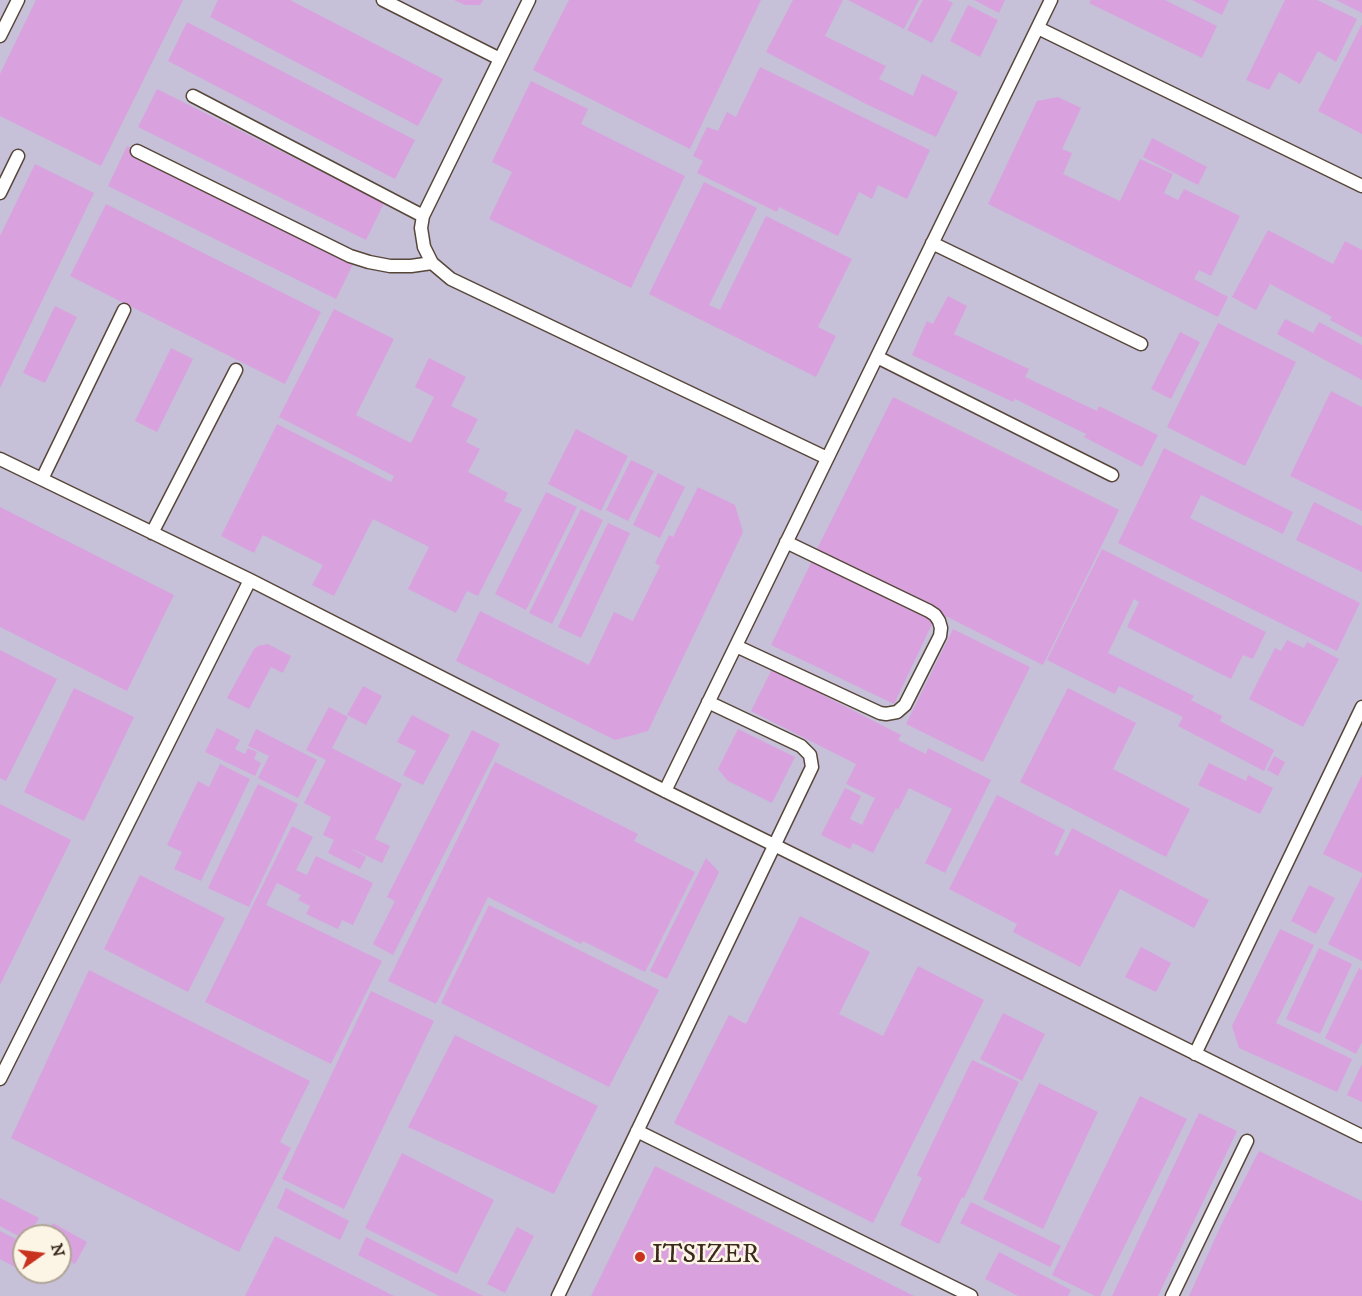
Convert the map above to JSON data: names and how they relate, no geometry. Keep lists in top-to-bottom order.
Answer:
{
  "places": ["ITSIZER"],
  "north": "right"
}
